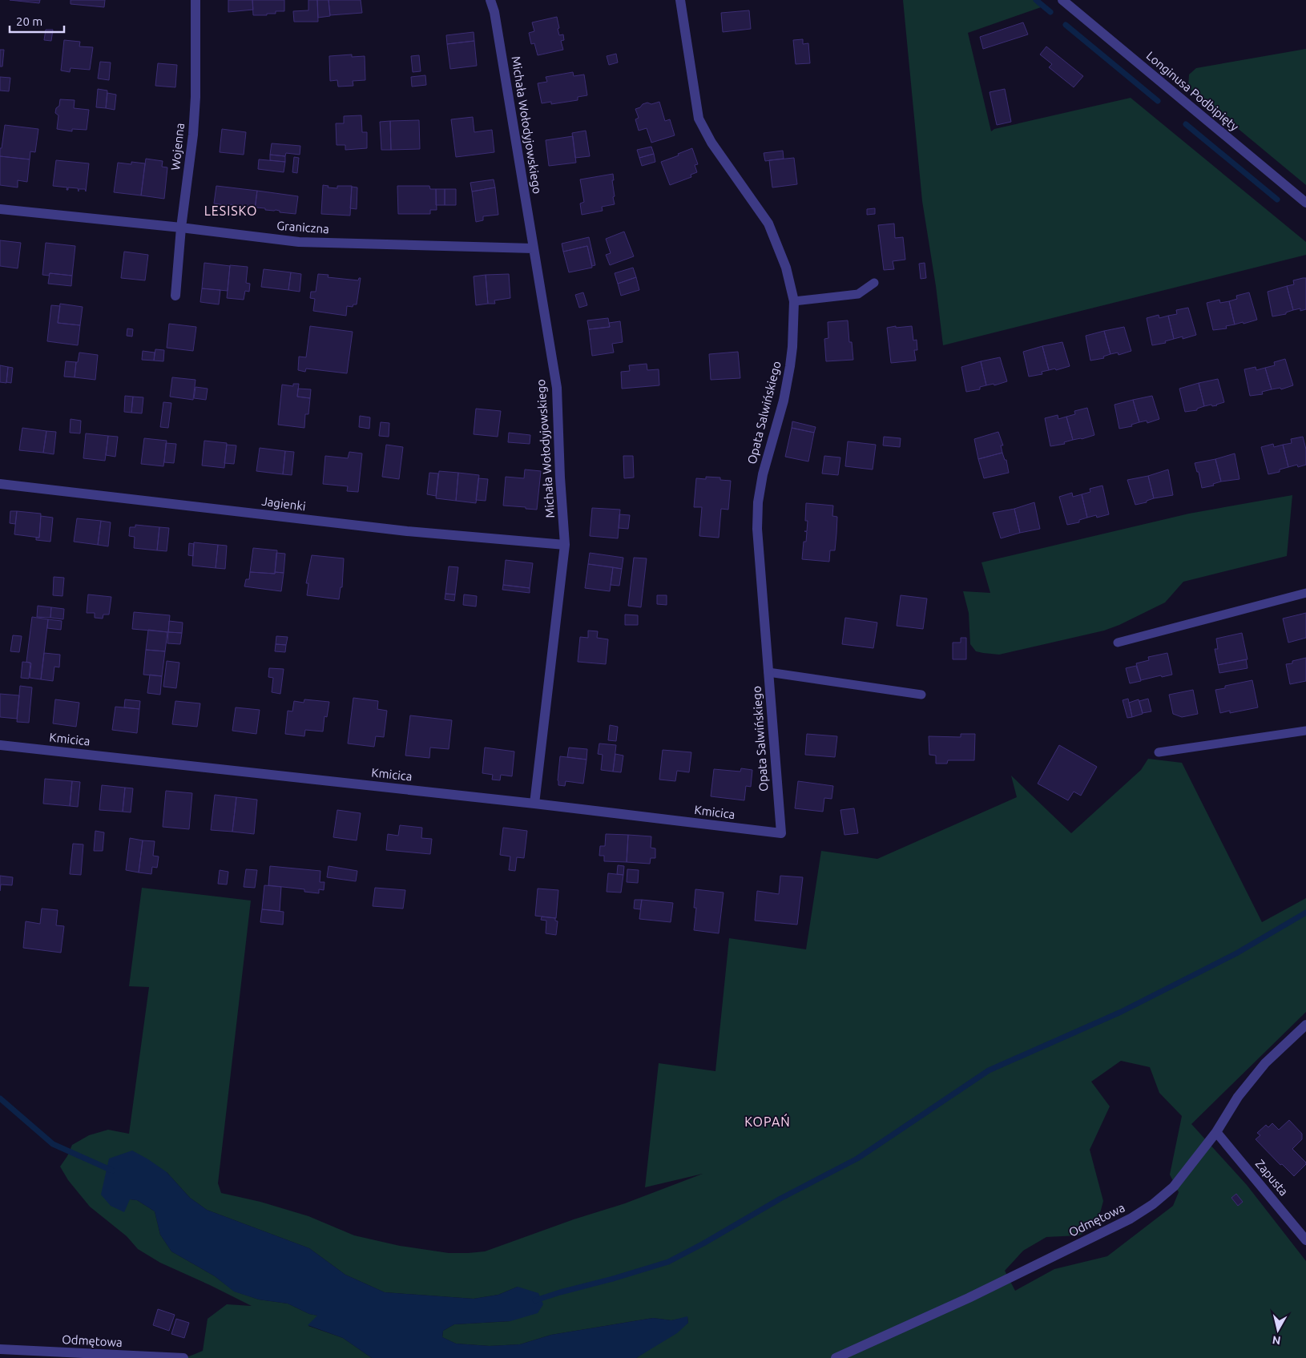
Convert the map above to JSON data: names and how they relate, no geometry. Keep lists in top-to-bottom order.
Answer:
{
  "streets": {
    "street": [
      "Longinusa Podbipięty",
      "Michała Wołodyjowskiego",
      "Wojenna",
      "Graniczna",
      "Opata Salwińskiego",
      "Jagienki",
      "Kmicica",
      "Zapusta",
      "Odmętowa"
    ]
  },
  "crossings": [
    ["Michała Wołodyjowskiego", "Graniczna"],
    ["Michała Wołodyjowskiego", "Jagienki"],
    ["Michała Wołodyjowskiego", "Kmicica"],
    ["Wojenna", "Graniczna"],
    ["Opata Salwińskiego", "Kmicica"],
    ["Zapusta", "Odmętowa"]
  ],
  "districts": ["LESISKO", "KOPAŃ"],
  "scale_bar": "20 m",
  "north": "bottom"
}
